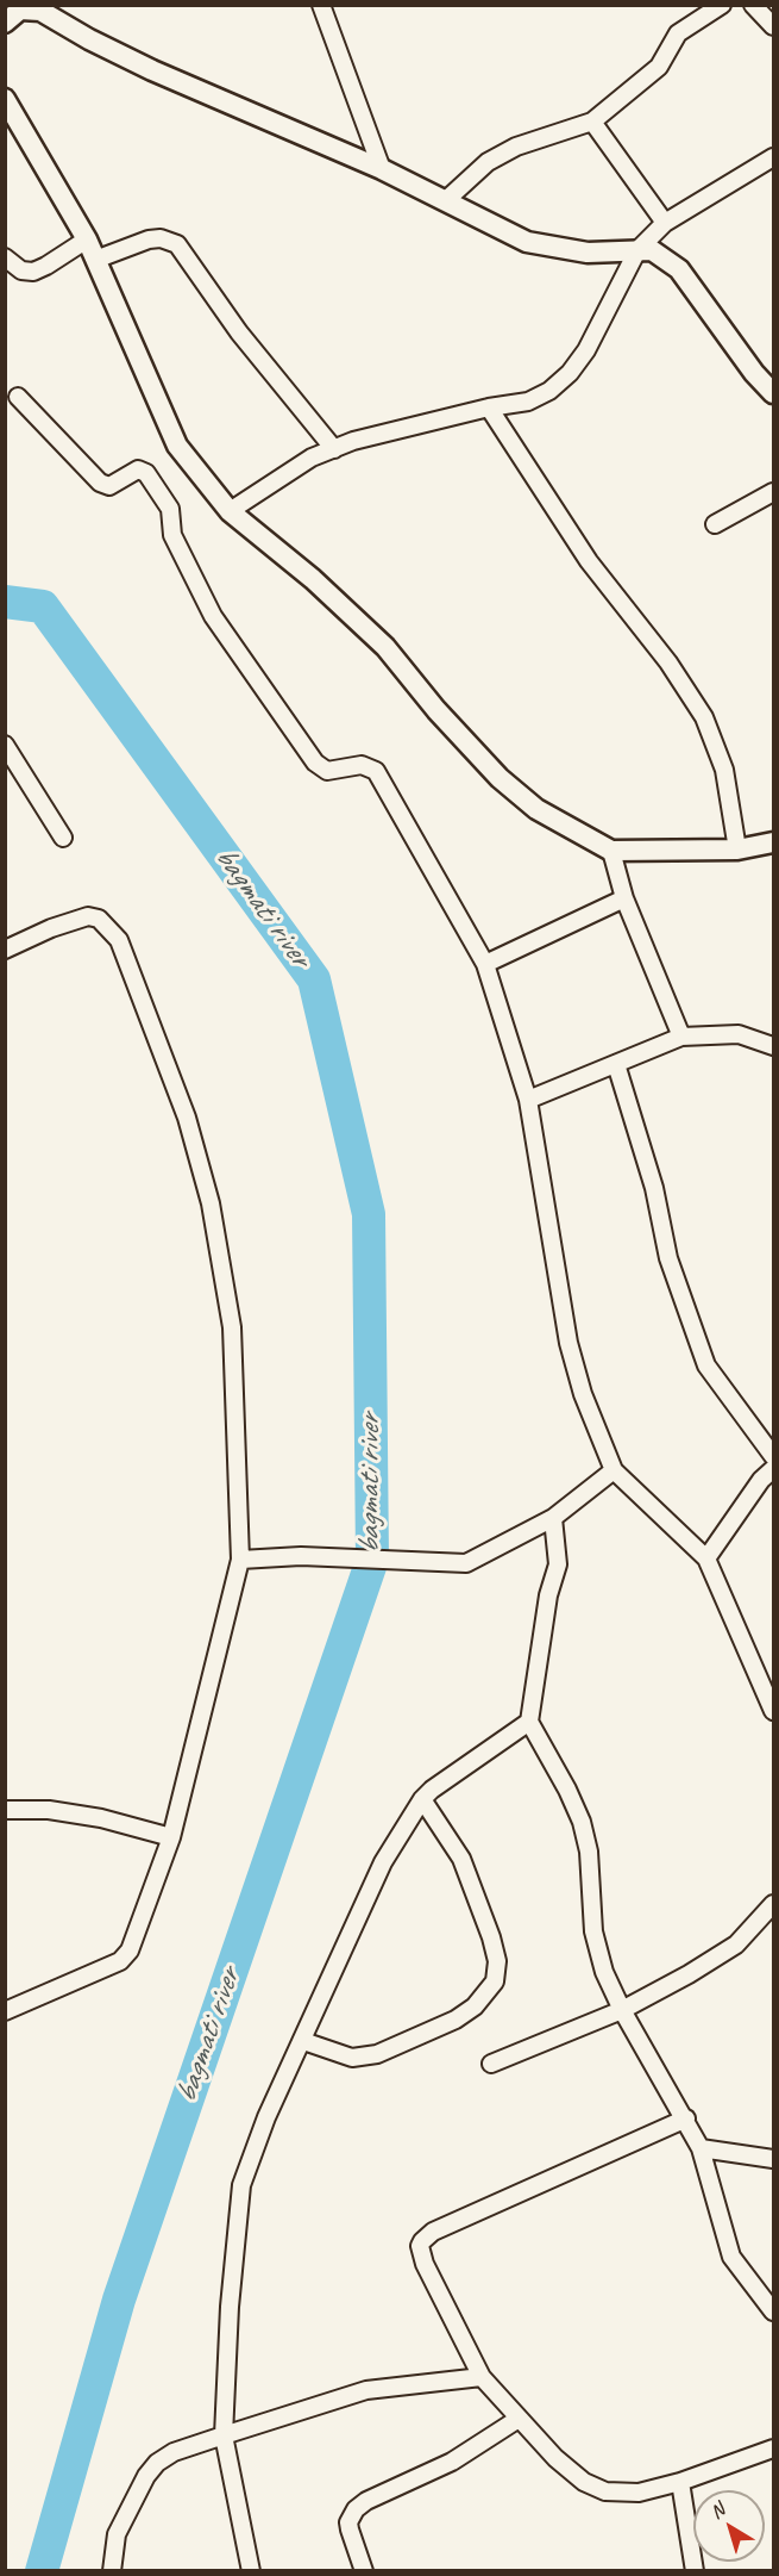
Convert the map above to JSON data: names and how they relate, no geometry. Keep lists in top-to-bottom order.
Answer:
{
  "water": ["bagmati river"],
  "north": "top left"
}
